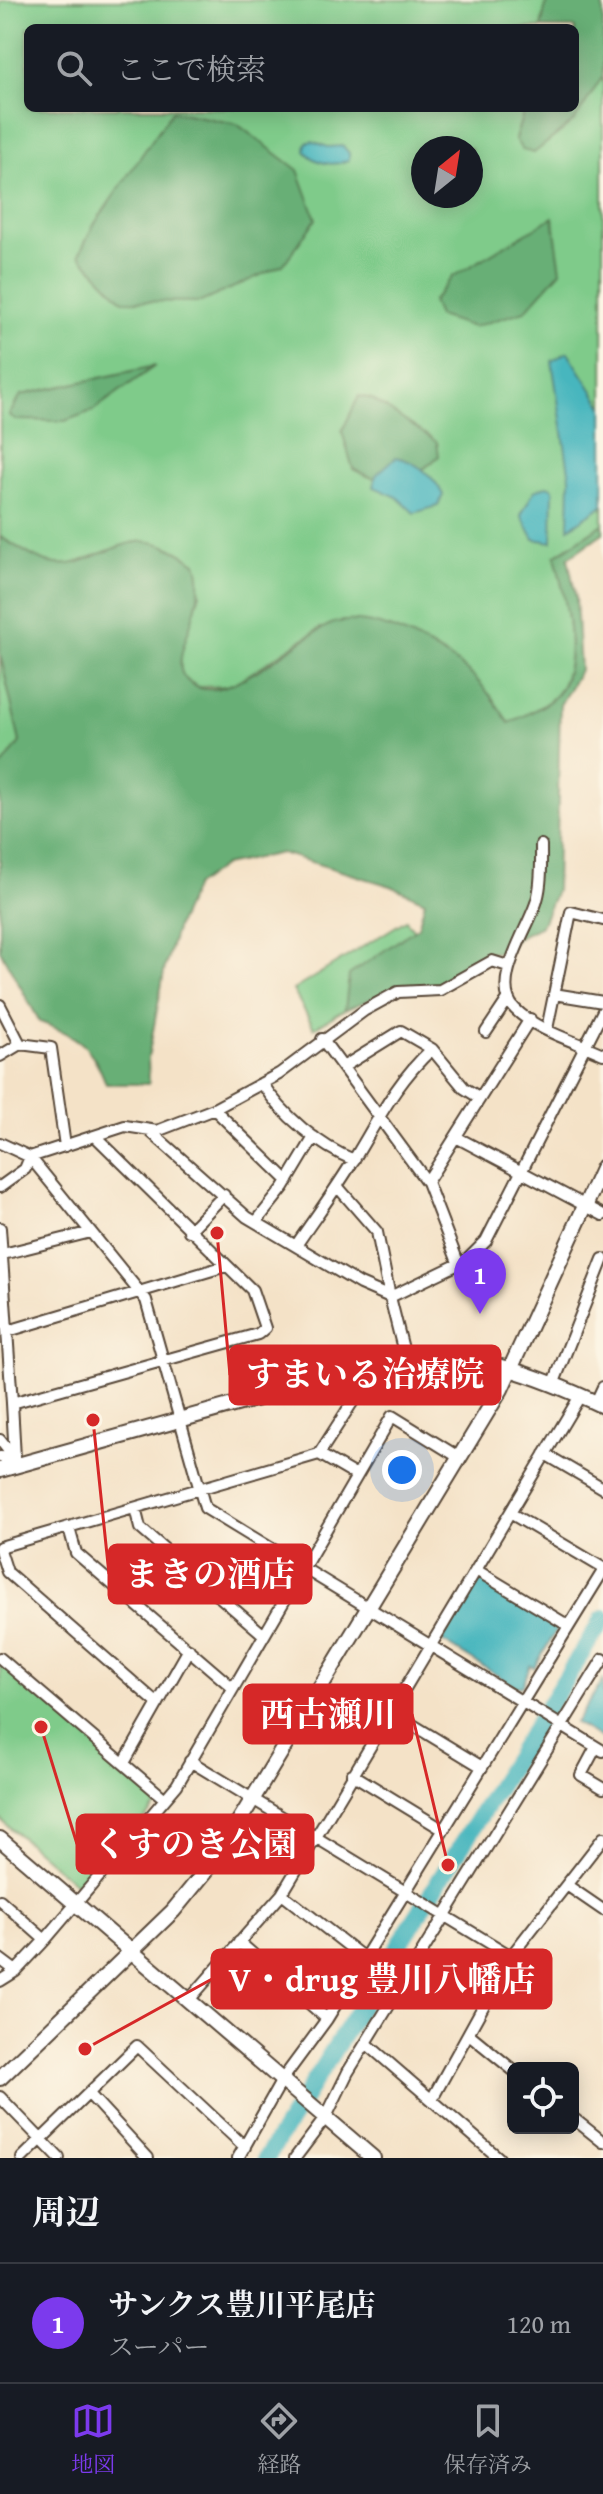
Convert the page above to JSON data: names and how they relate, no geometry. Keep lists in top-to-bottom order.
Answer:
{
  "places": [
    "すまいる治療院",
    "まきの酒店",
    "くすのき公園",
    "西古瀬川",
    "V・drug 豊川八幡店"
  ],
  "north": "top right",
  "page": {
    "search": "ここで検索",
    "pins": "1",
    "heading": "周辺",
    "list": [
      {
        "mark": "1",
        "name": "サンクス豊川平尾店",
        "note": "スーパー",
        "value": "120 m"
      }
    ],
    "nav": ["地図", "経路", "保存済み"]
  }
}
